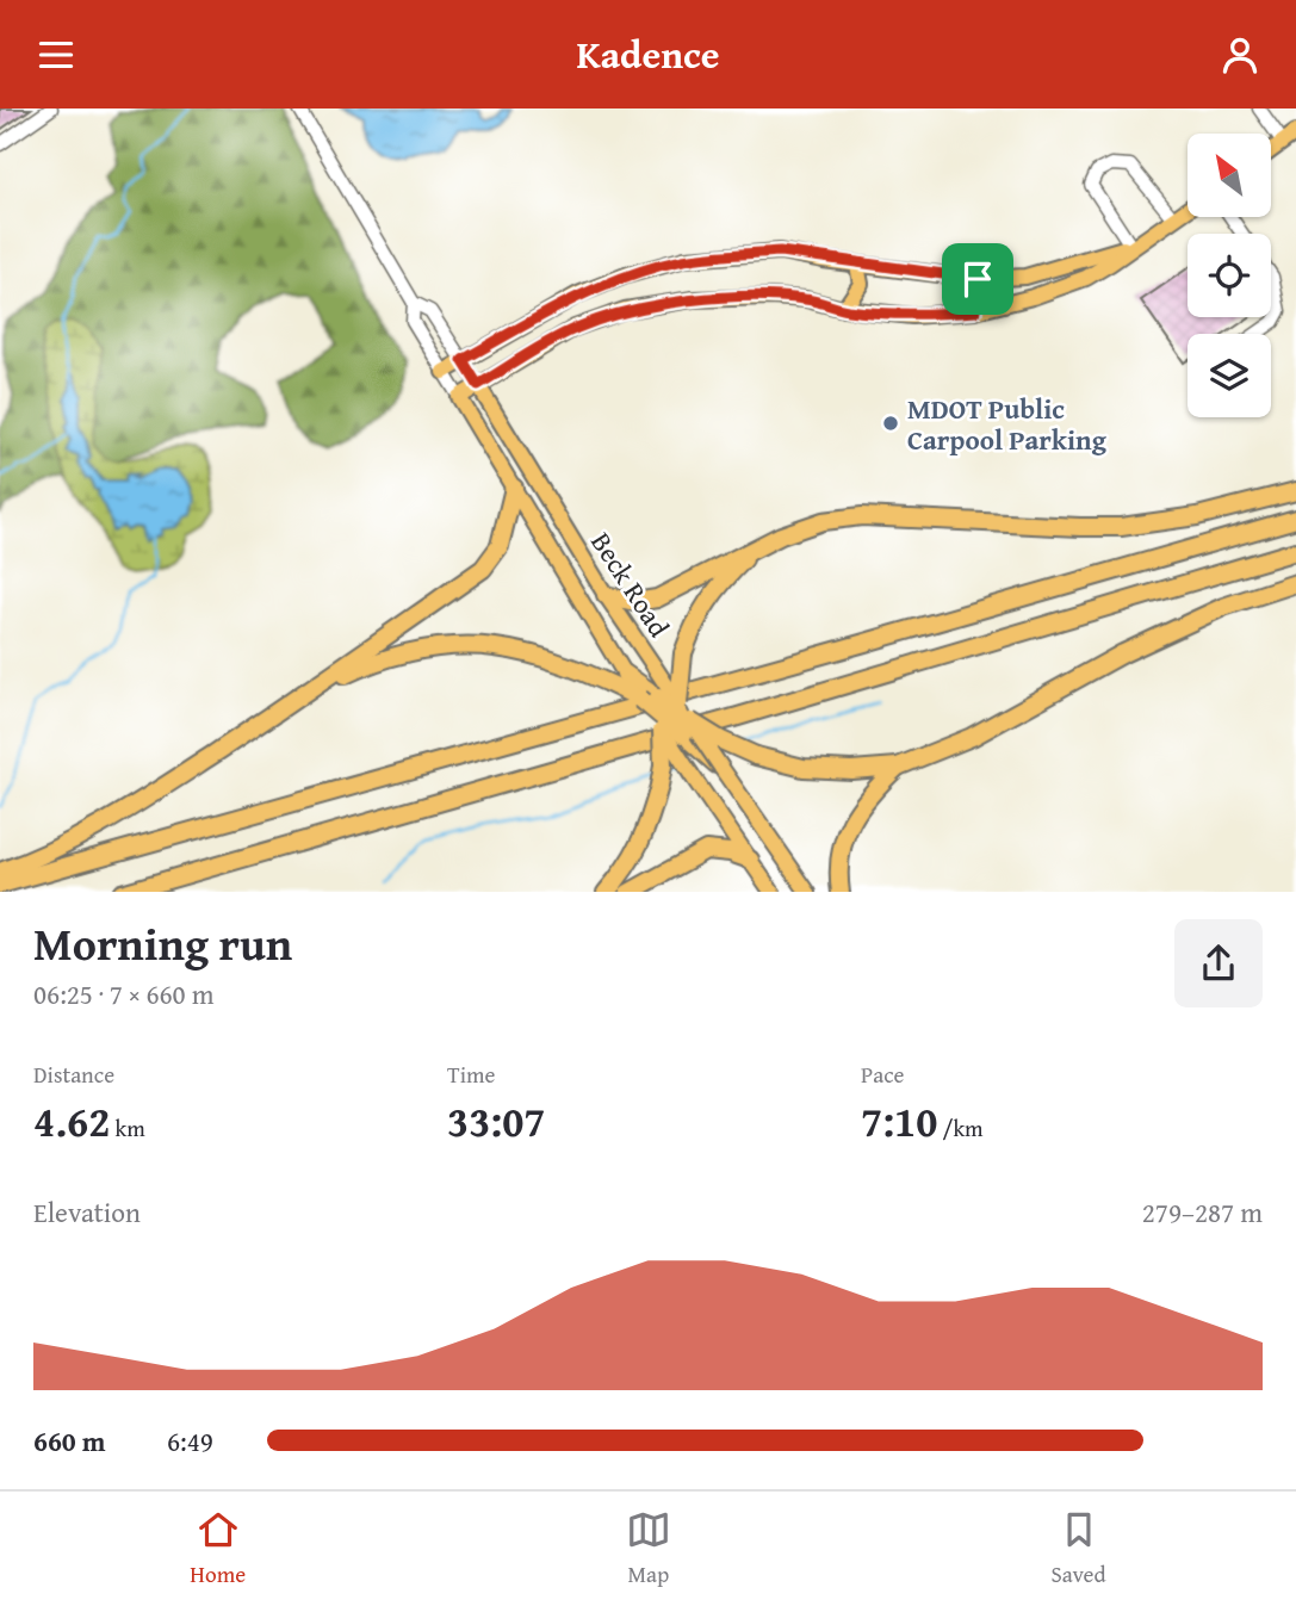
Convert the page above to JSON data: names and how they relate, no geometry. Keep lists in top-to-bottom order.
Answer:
{
  "streets": {
    "main road": ["Beck Road"]
  },
  "places": ["MDOT Public Carpool Parking"],
  "north": "top left",
  "page": {
    "header": "Kadence",
    "heading": ["Morning run", "06:25 · 7 × 660 m"],
    "stats": [
      ["Distance", "4.62 km"],
      ["Time", "33:07"],
      ["Pace", "7:10 /km"]
    ],
    "chart": ["Elevation", "279–287 m"],
    "list": [
      {
        "name": "660 m",
        "note": "6:49"
      }
    ],
    "tabs": ["Home", "Map", "Saved"]
  }
}
